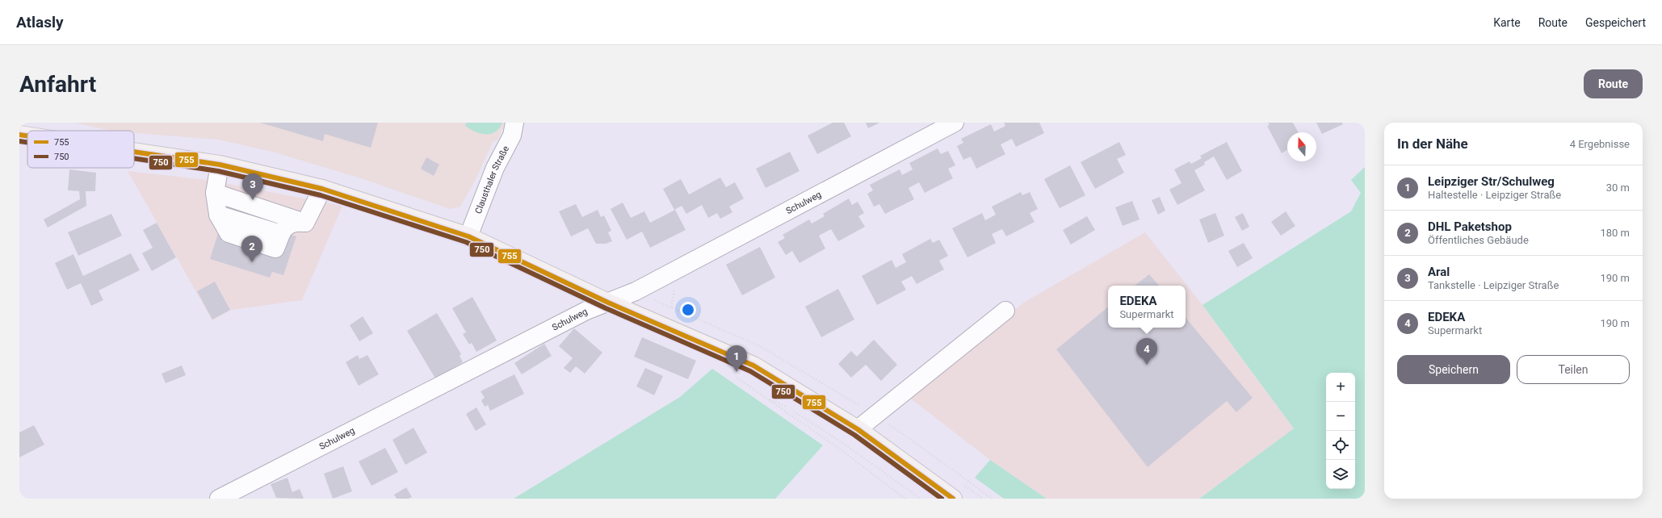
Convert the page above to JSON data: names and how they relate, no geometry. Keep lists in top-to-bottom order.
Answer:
{
  "streets": {
    "street": ["Clausthaler Straße", "Schulweg"]
  },
  "lines": ["transit line 755", "transit line 750"],
  "legend": ["755", "750"],
  "north": "top",
  "page": {
    "header": "Atlasly",
    "nav": ["Karte", "Route", "Gespeichert"],
    "buttons": [
      "Route",
      ["Speichern", "Teilen"]
    ],
    "title": "Anfahrt",
    "heading": ["In der Nähe", "4 Ergebnisse"],
    "list": [
      {
        "mark": "1",
        "name": "Leipziger Str/Schulweg",
        "note": "Haltestelle · Leipziger Straße",
        "value": "30 m"
      },
      {
        "mark": "2",
        "name": "DHL Paketshop",
        "note": "Öffentliches Gebäude",
        "value": "180 m"
      },
      {
        "mark": "3",
        "name": "Aral",
        "note": "Tankstelle · Leipziger Straße",
        "value": "190 m"
      },
      {
        "mark": "4",
        "name": "EDEKA",
        "note": "Supermarkt",
        "value": "190 m"
      }
    ],
    "pins": [
      "3",
      "2",
      "4",
      "1"
    ],
    "popup": ["EDEKA", "Supermarkt"],
    "map_buttons": ["+", "−"]
  }
}
